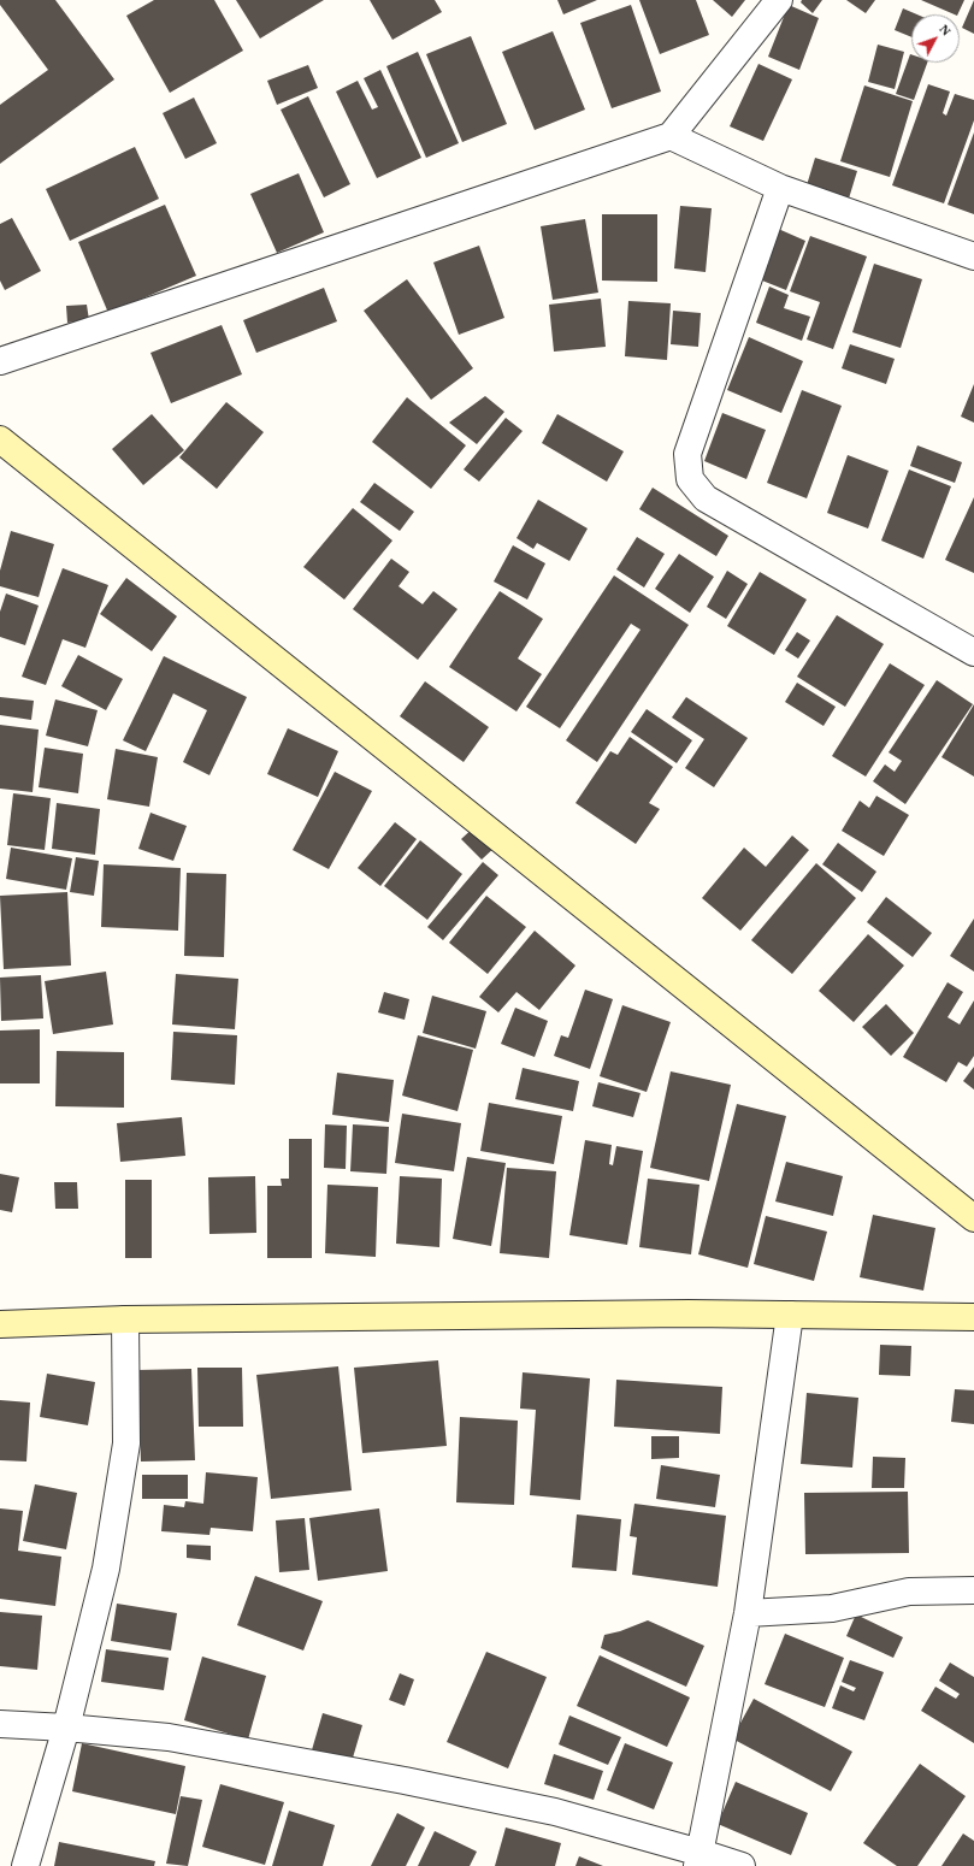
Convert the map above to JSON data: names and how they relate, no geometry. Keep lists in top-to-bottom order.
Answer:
{
  "north": "top right"
}
